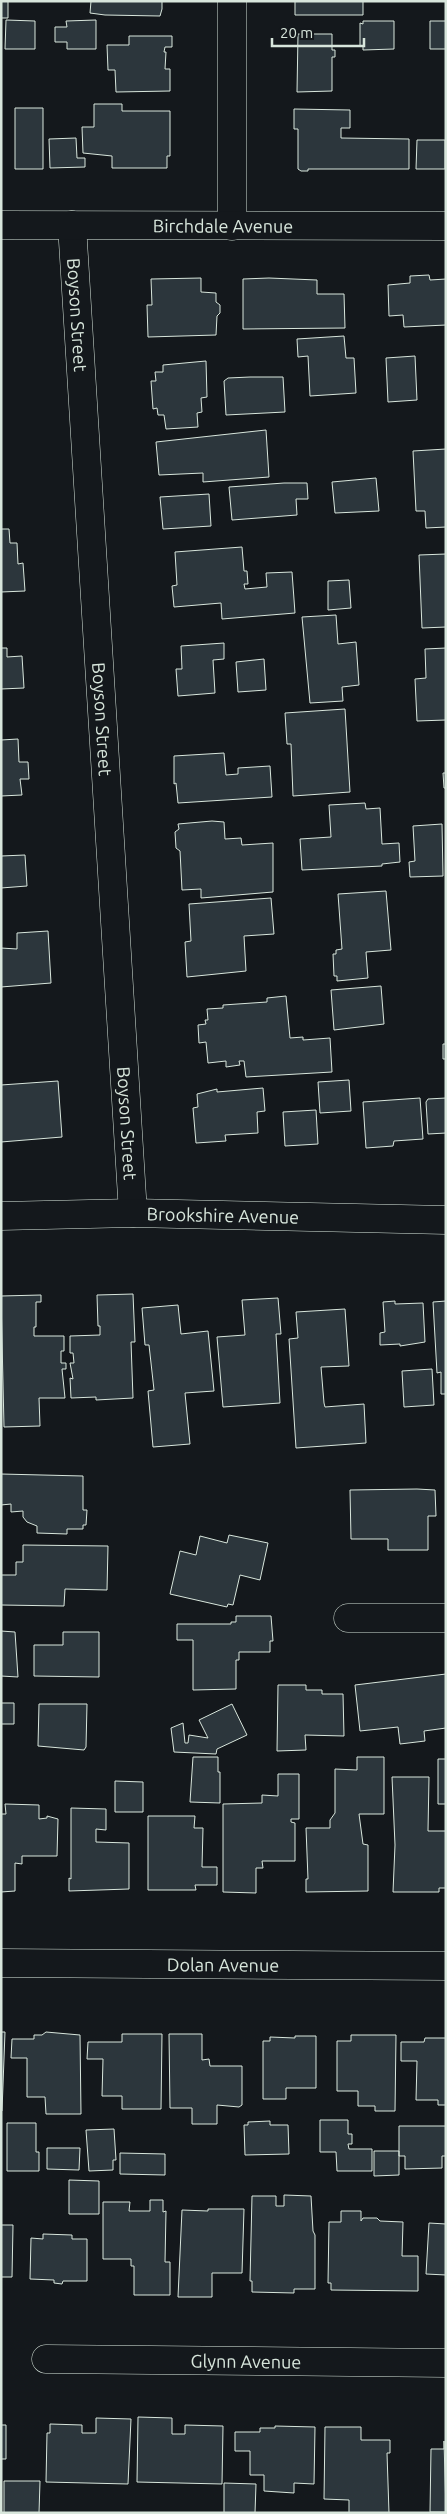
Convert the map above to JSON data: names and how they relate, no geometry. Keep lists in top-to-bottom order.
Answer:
{
  "streets": {
    "street": [
      "Birchdale Avenue",
      "Boyson Street",
      "Brookshire Avenue",
      "Dolan Avenue",
      "Glynn Avenue"
    ]
  },
  "crossings": [
    ["Birchdale Avenue", "Boyson Street"],
    ["Boyson Street", "Brookshire Avenue"]
  ],
  "scale_bar": "20 m"
}
